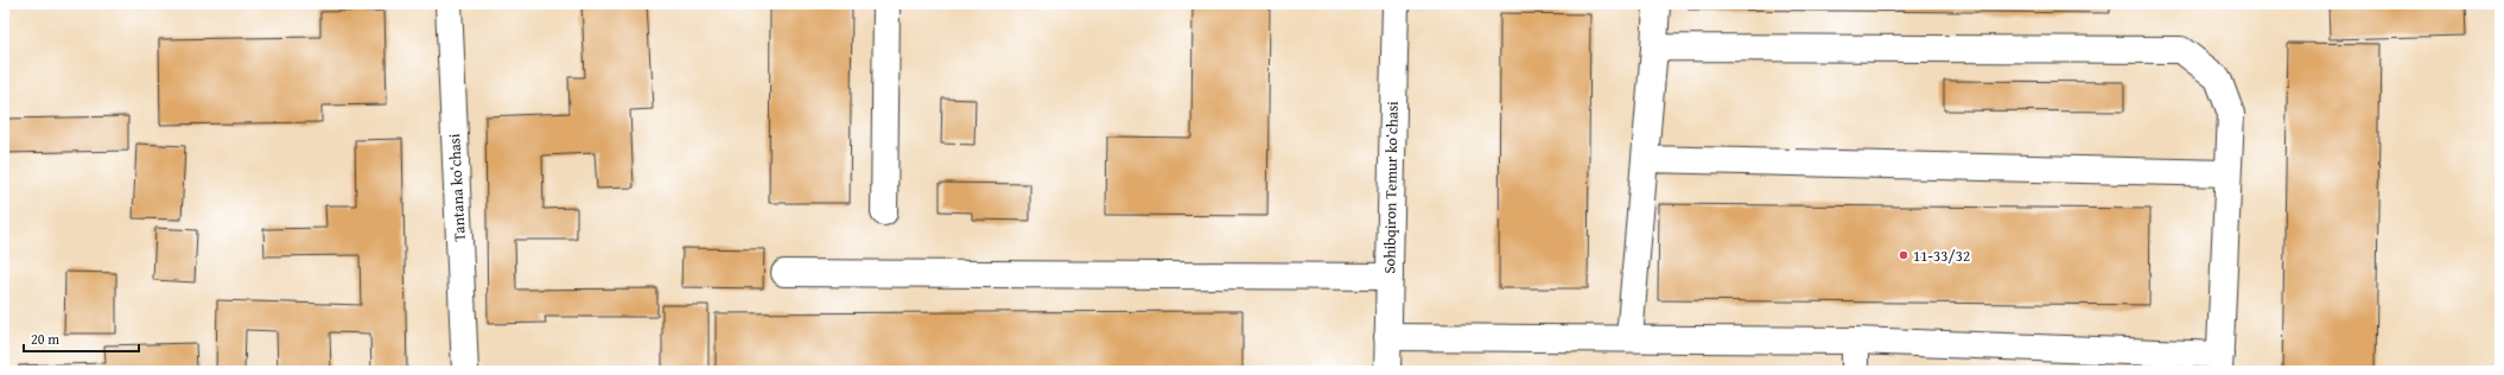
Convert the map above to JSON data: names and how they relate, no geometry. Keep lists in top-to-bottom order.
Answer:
{
  "streets": {
    "main road": ["Tantana koʻchasi", "Sohibqiron Temur koʻchasi"]
  },
  "places": ["11-33/32"],
  "scale_bar": "20 m"
}
